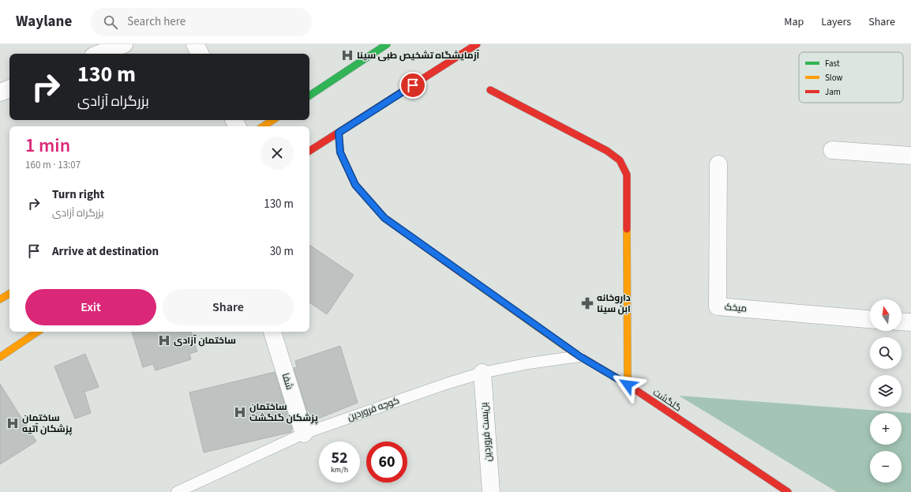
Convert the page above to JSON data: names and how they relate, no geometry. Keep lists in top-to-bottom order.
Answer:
{
  "streets": {
    "main road": ["گلگشت"],
    "street": ["میخک", "شفا", "بن‌بست فروردین"],
    "lane": ["کوچه فروردین"]
  },
  "crossings": [
    ["شفا", "کوچه فروردین"],
    ["گلگشت", "کوچه فروردین"],
    ["کوچه فروردین", "بن‌بست فروردین"]
  ],
  "places": {
    "hospital": [
      "آزمایشگاه تشخیص طبی سینا",
      "ساختمان آزادی",
      "ساختمان پزشکان گلگشت",
      "ساختمان پزشکان آتیه"
    ],
    "pharmacy": ["داروخانه ابن سینا"]
  },
  "legend": ["Fast", "Slow", "Jam"],
  "north": "top",
  "page": {
    "header": "Waylane",
    "search": "Search here",
    "nav": ["Map", "Layers", "Share"],
    "turn": ["130 m", "بزرگراه آزادی"],
    "heading": ["1 min", "160 m · 13:07"],
    "list": [
      {
        "name": "Turn right",
        "note": "بزرگراه آزادی",
        "value": "130 m"
      },
      {
        "name": "Arrive at destination",
        "value": "30 m"
      }
    ],
    "buttons": ["Exit", "Share"],
    "map_buttons": ["+", "−"],
    "speed": "52 km/h",
    "limit": "60"
  }
}
